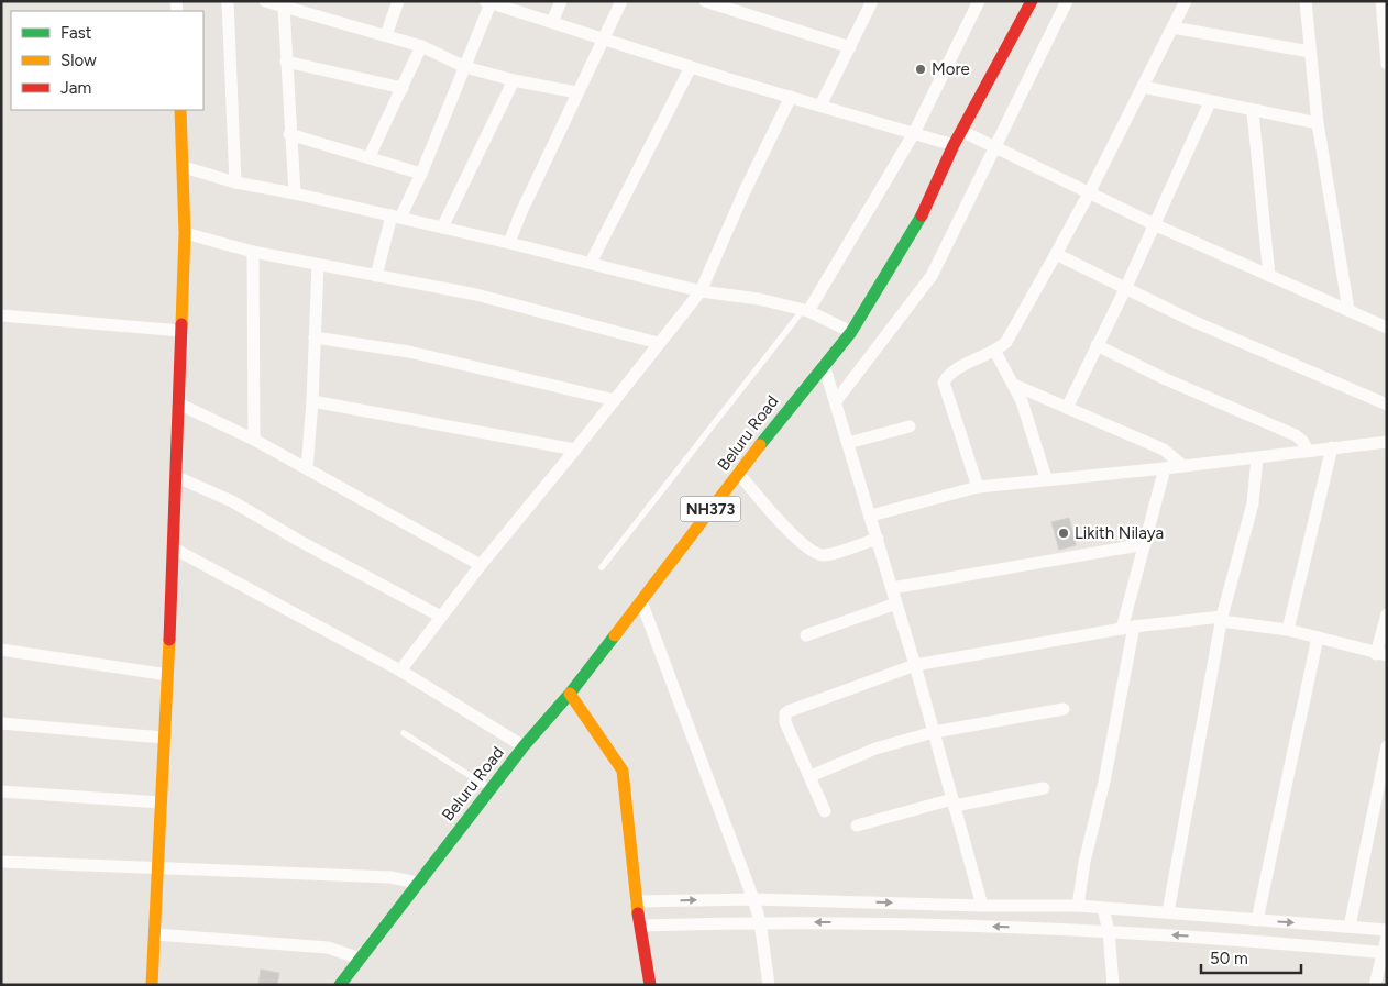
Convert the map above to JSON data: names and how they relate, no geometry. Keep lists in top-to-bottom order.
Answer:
{
  "streets": {
    "main road": ["Beluru Road", "NH373"]
  },
  "places": ["More", "Likith Nilaya"],
  "legend": ["Fast", "Slow", "Jam"],
  "scale_bar": "50 m"
}
